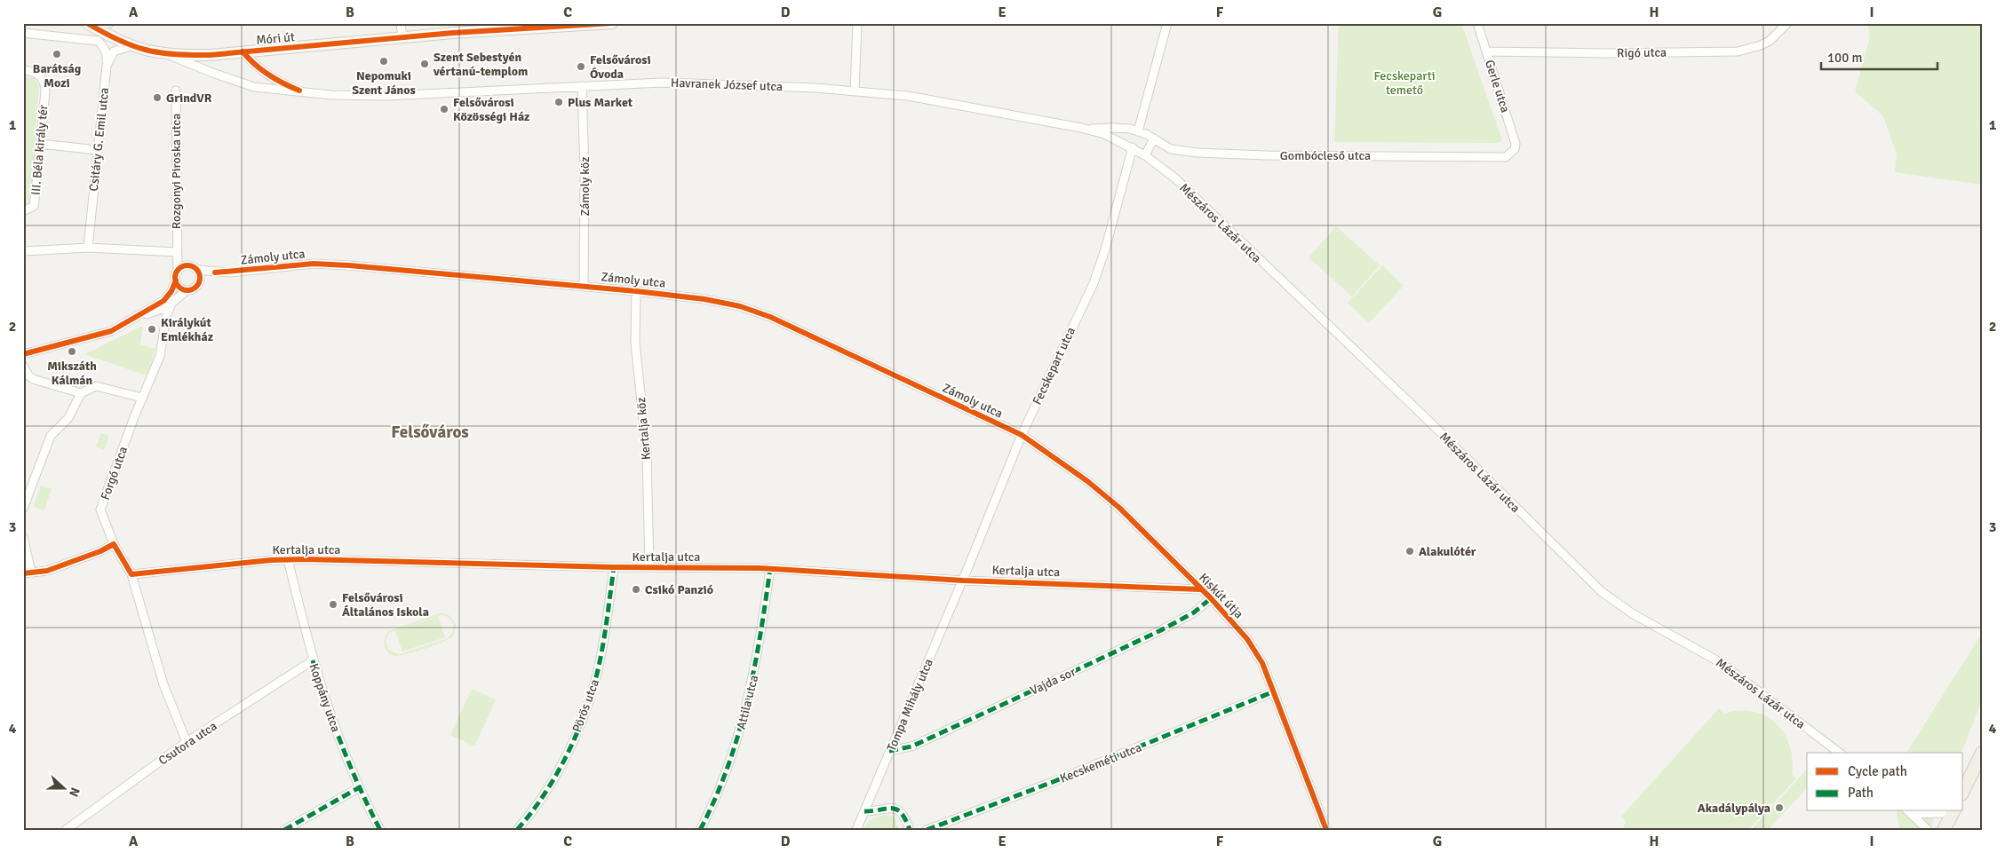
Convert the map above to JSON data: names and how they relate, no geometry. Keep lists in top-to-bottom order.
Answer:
{
  "streets": {
    "main road": ["Móri út"],
    "street": [
      "Rigó utca",
      "Havranek József utca",
      "Gerle utca",
      "Csitáry G. Emil utca",
      "III. Béla király tér",
      "Gombócleső utca",
      "Rozgonyi Piroska utca",
      "Zámoly köz",
      "Mészáros Lázár utca",
      "Zámoly utca",
      "Fecskepart utca",
      "Kertalja köz",
      "Forgó utca",
      "Kertalja utca",
      "Kiskút útja",
      "Vajda sor",
      "Koppány utca",
      "Attila utca",
      "Tompa Mihály utca",
      "Pörös utca",
      "Csutora utca",
      "Kecskeméti utca"
    ]
  },
  "crossings": [
    ["Rigó utca", "Gerle utca"],
    ["Havranek József utca", "Zámoly köz"],
    ["Havranek József utca", "Mészáros Lázár utca"],
    ["Havranek József utca", "Fecskepart utca"],
    ["Gerle utca", "Gombócleső utca"],
    ["Rozgonyi Piroska utca", "Zámoly utca"],
    ["Zámoly köz", "Zámoly utca"],
    ["Zámoly utca", "Fecskepart utca"],
    ["Zámoly utca", "Kertalja köz"],
    ["Zámoly utca", "Kiskút útja"],
    ["Fecskepart utca", "Kertalja utca"],
    ["Fecskepart utca", "Kiskút útja"],
    ["Fecskepart utca", "Tompa Mihály utca"],
    ["Kertalja köz", "Kertalja utca"],
    ["Forgó utca", "Kertalja utca"],
    ["Forgó utca", "Csutora utca"],
    ["Kertalja utca", "Kiskút útja"],
    ["Kertalja utca", "Koppány utca"],
    ["Kertalja utca", "Attila utca"],
    ["Kertalja utca", "Tompa Mihály utca"],
    ["Kertalja utca", "Pörös utca"],
    ["Kiskút útja", "Vajda sor"],
    ["Kiskút útja", "Kecskeméti utca"],
    ["Vajda sor", "Tompa Mihály utca"],
    ["Koppány utca", "Csutora utca"]
  ],
  "districts": ["Felsőváros"],
  "parks": ["Fecskeparti temető"],
  "places": [
    "Barátság Mozi",
    "Nepomuki Szent János",
    "Szent Sebestyén vértanú-templom",
    "Felsővárosi Óvoda",
    "GrindVR",
    "Plus Market",
    "Felsővárosi Közösségi Ház",
    "Királykút Emlékház",
    "Mikszáth Kálmán",
    "Alakulótér",
    "Csikó Panzió",
    "Felsővárosi Általános Iskola",
    "Akadálypálya"
  ],
  "legend": ["Cycle path", "Path"],
  "scale_bar": "100 m",
  "north": "right",
  "grid": {
    "columns": [
      "A",
      "B",
      "C",
      "D",
      "E",
      "F",
      "G",
      "H",
      "I"
    ],
    "rows": [
      "1",
      "2",
      "3",
      "4"
    ]
  }
}
